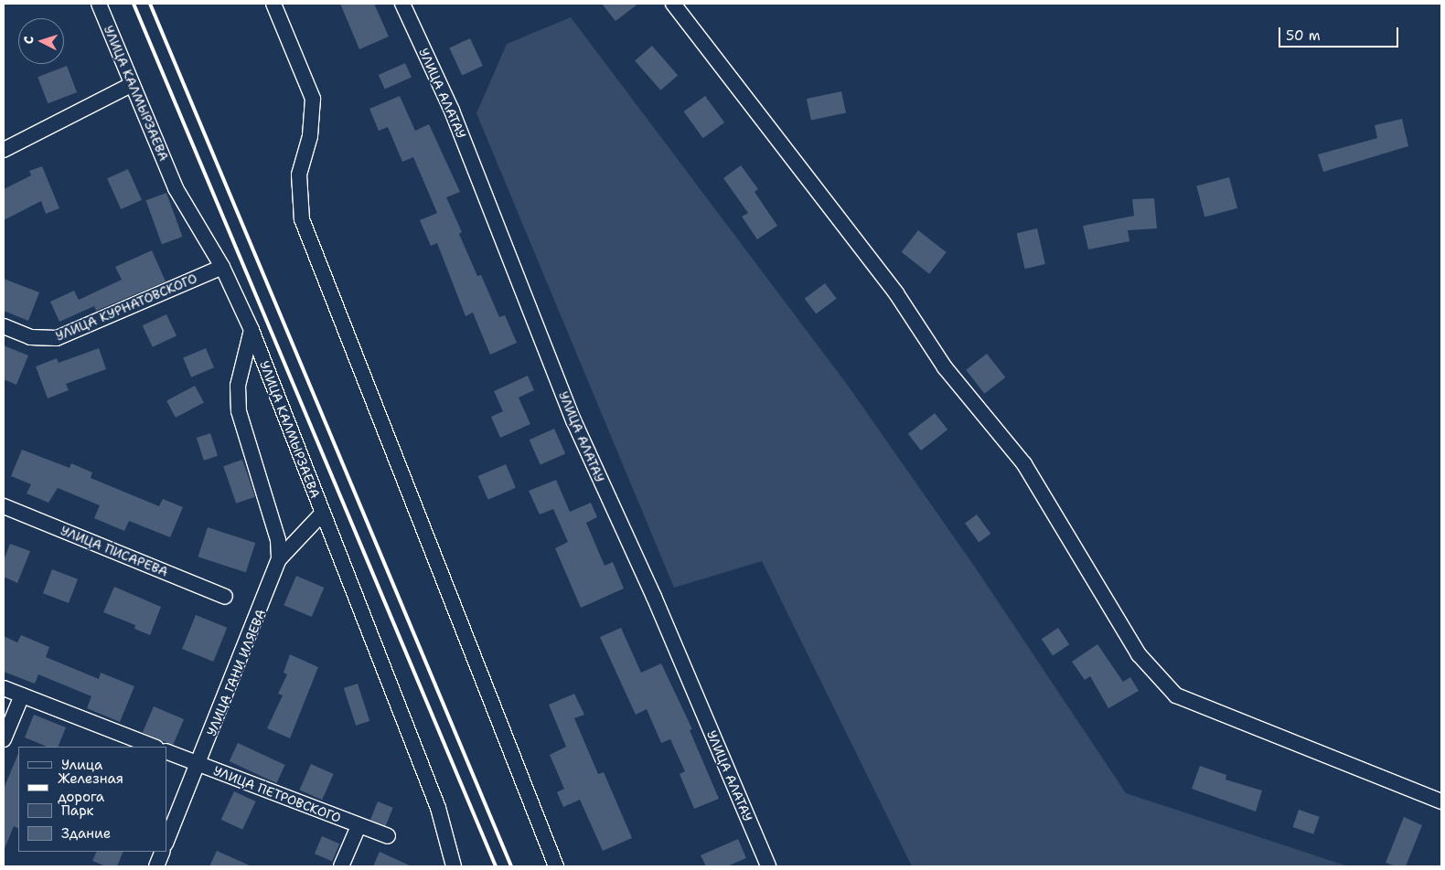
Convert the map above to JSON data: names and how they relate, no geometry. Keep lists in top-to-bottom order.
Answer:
{
  "streets": {
    "street": [
      "УЛИЦА КАЛМЫРЗАЕВА",
      "УЛИЦА АЛАТАУ",
      "УЛИЦА КУРНАТОВСКОГО",
      "УЛИЦА ПИСАРЕВА",
      "УЛИЦА ГАНИ ИЛЯЕВА",
      "УЛИЦА ПЕТРОВСКОГО"
    ]
  },
  "crossings": [
    ["УЛИЦА КАЛМЫРЗАЕВА", "УЛИЦА КУРНАТОВСКОГО"],
    ["УЛИЦА КАЛМЫРЗАЕВА", "УЛИЦА ГАНИ ИЛЯЕВА"],
    ["УЛИЦА ГАНИ ИЛЯЕВА", "УЛИЦА ПЕТРОВСКОГО"]
  ],
  "legend": [
    "Улица",
    "Железная дорога",
    "Парк",
    "Здание"
  ],
  "scale_bar": "50 m",
  "north": "left"
}
